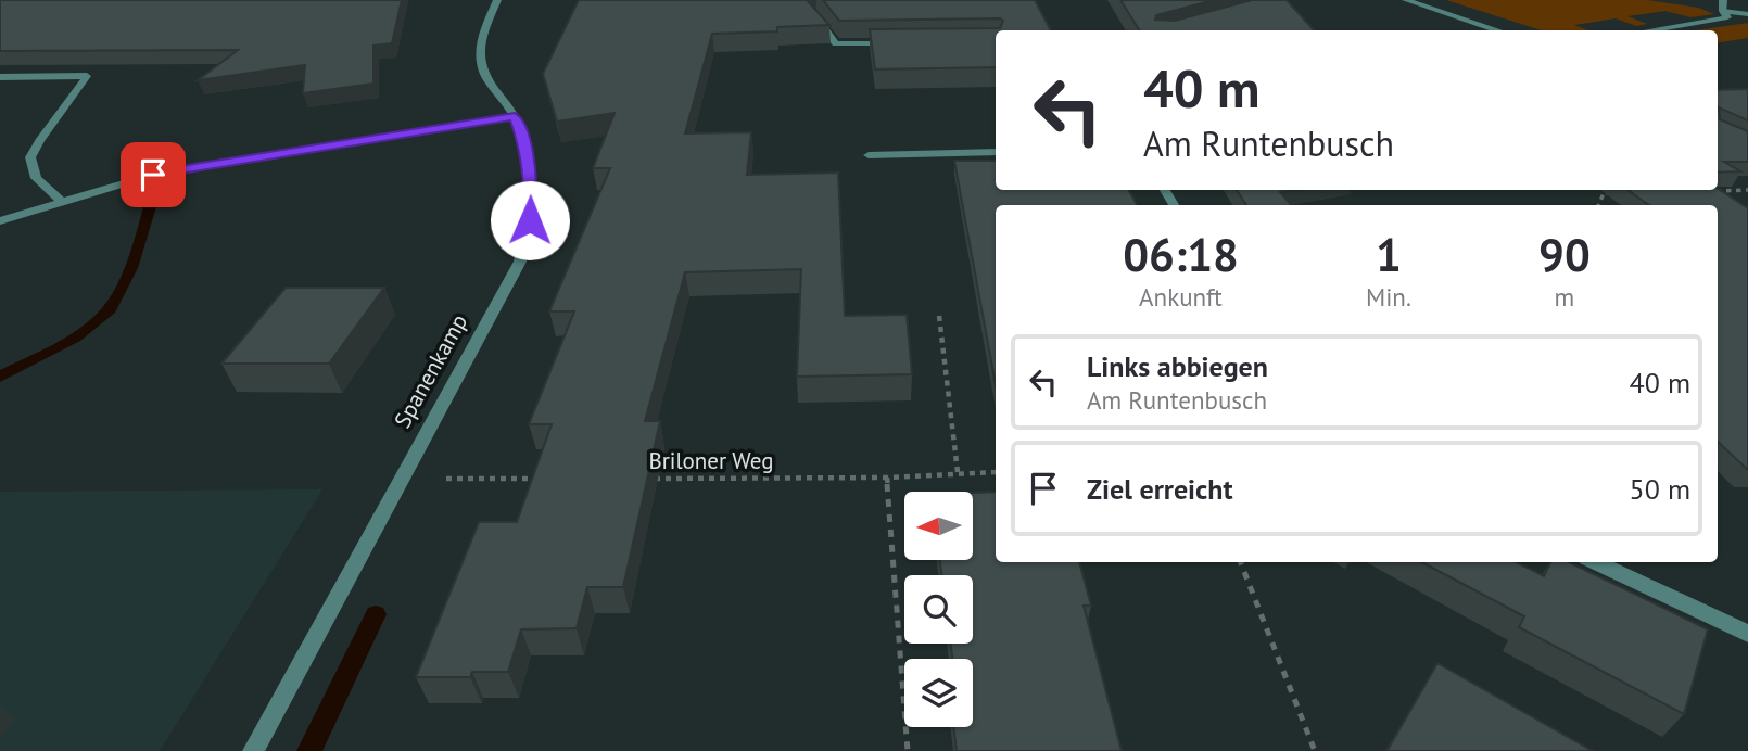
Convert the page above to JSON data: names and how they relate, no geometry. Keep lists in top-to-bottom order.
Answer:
{
  "streets": {
    "street": ["Spanenkamp"],
    "path": ["Briloner Weg"]
  },
  "north": "left",
  "page": {
    "turn": ["40 m", "Am Runtenbusch"],
    "eta": [
      "06:18",
      "Ankunft",
      "1",
      "Min.",
      "90",
      "m"
    ],
    "list": [
      {
        "name": "Links abbiegen",
        "note": "Am Runtenbusch",
        "value": "40 m"
      },
      {
        "name": "Ziel erreicht",
        "value": "50 m"
      }
    ]
  }
}
